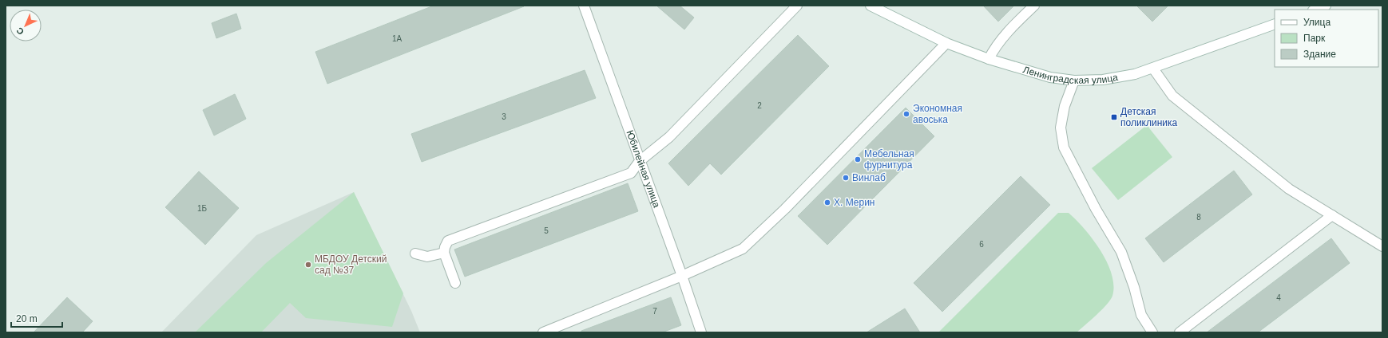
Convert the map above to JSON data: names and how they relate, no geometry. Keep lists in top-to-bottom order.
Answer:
{
  "streets": {
    "street": ["Ленинградская улица", "Юбилейная улица"]
  },
  "places": {
    "other": [
      "Экономная авоська",
      "Мебельная фурнитура",
      "Винлаб",
      "Х. Мерин",
      "МБДОУ Детский сад №37"
    ],
    "transit": ["Детская поликлиника"]
  },
  "house_numbers": [
    "1А",
    "2",
    "3",
    "1Б",
    "8",
    "5",
    "6",
    "4",
    "7"
  ],
  "legend": ["Улица", "Парк", "Здание"],
  "scale_bar": "20 m",
  "north": "bottom left"
}
